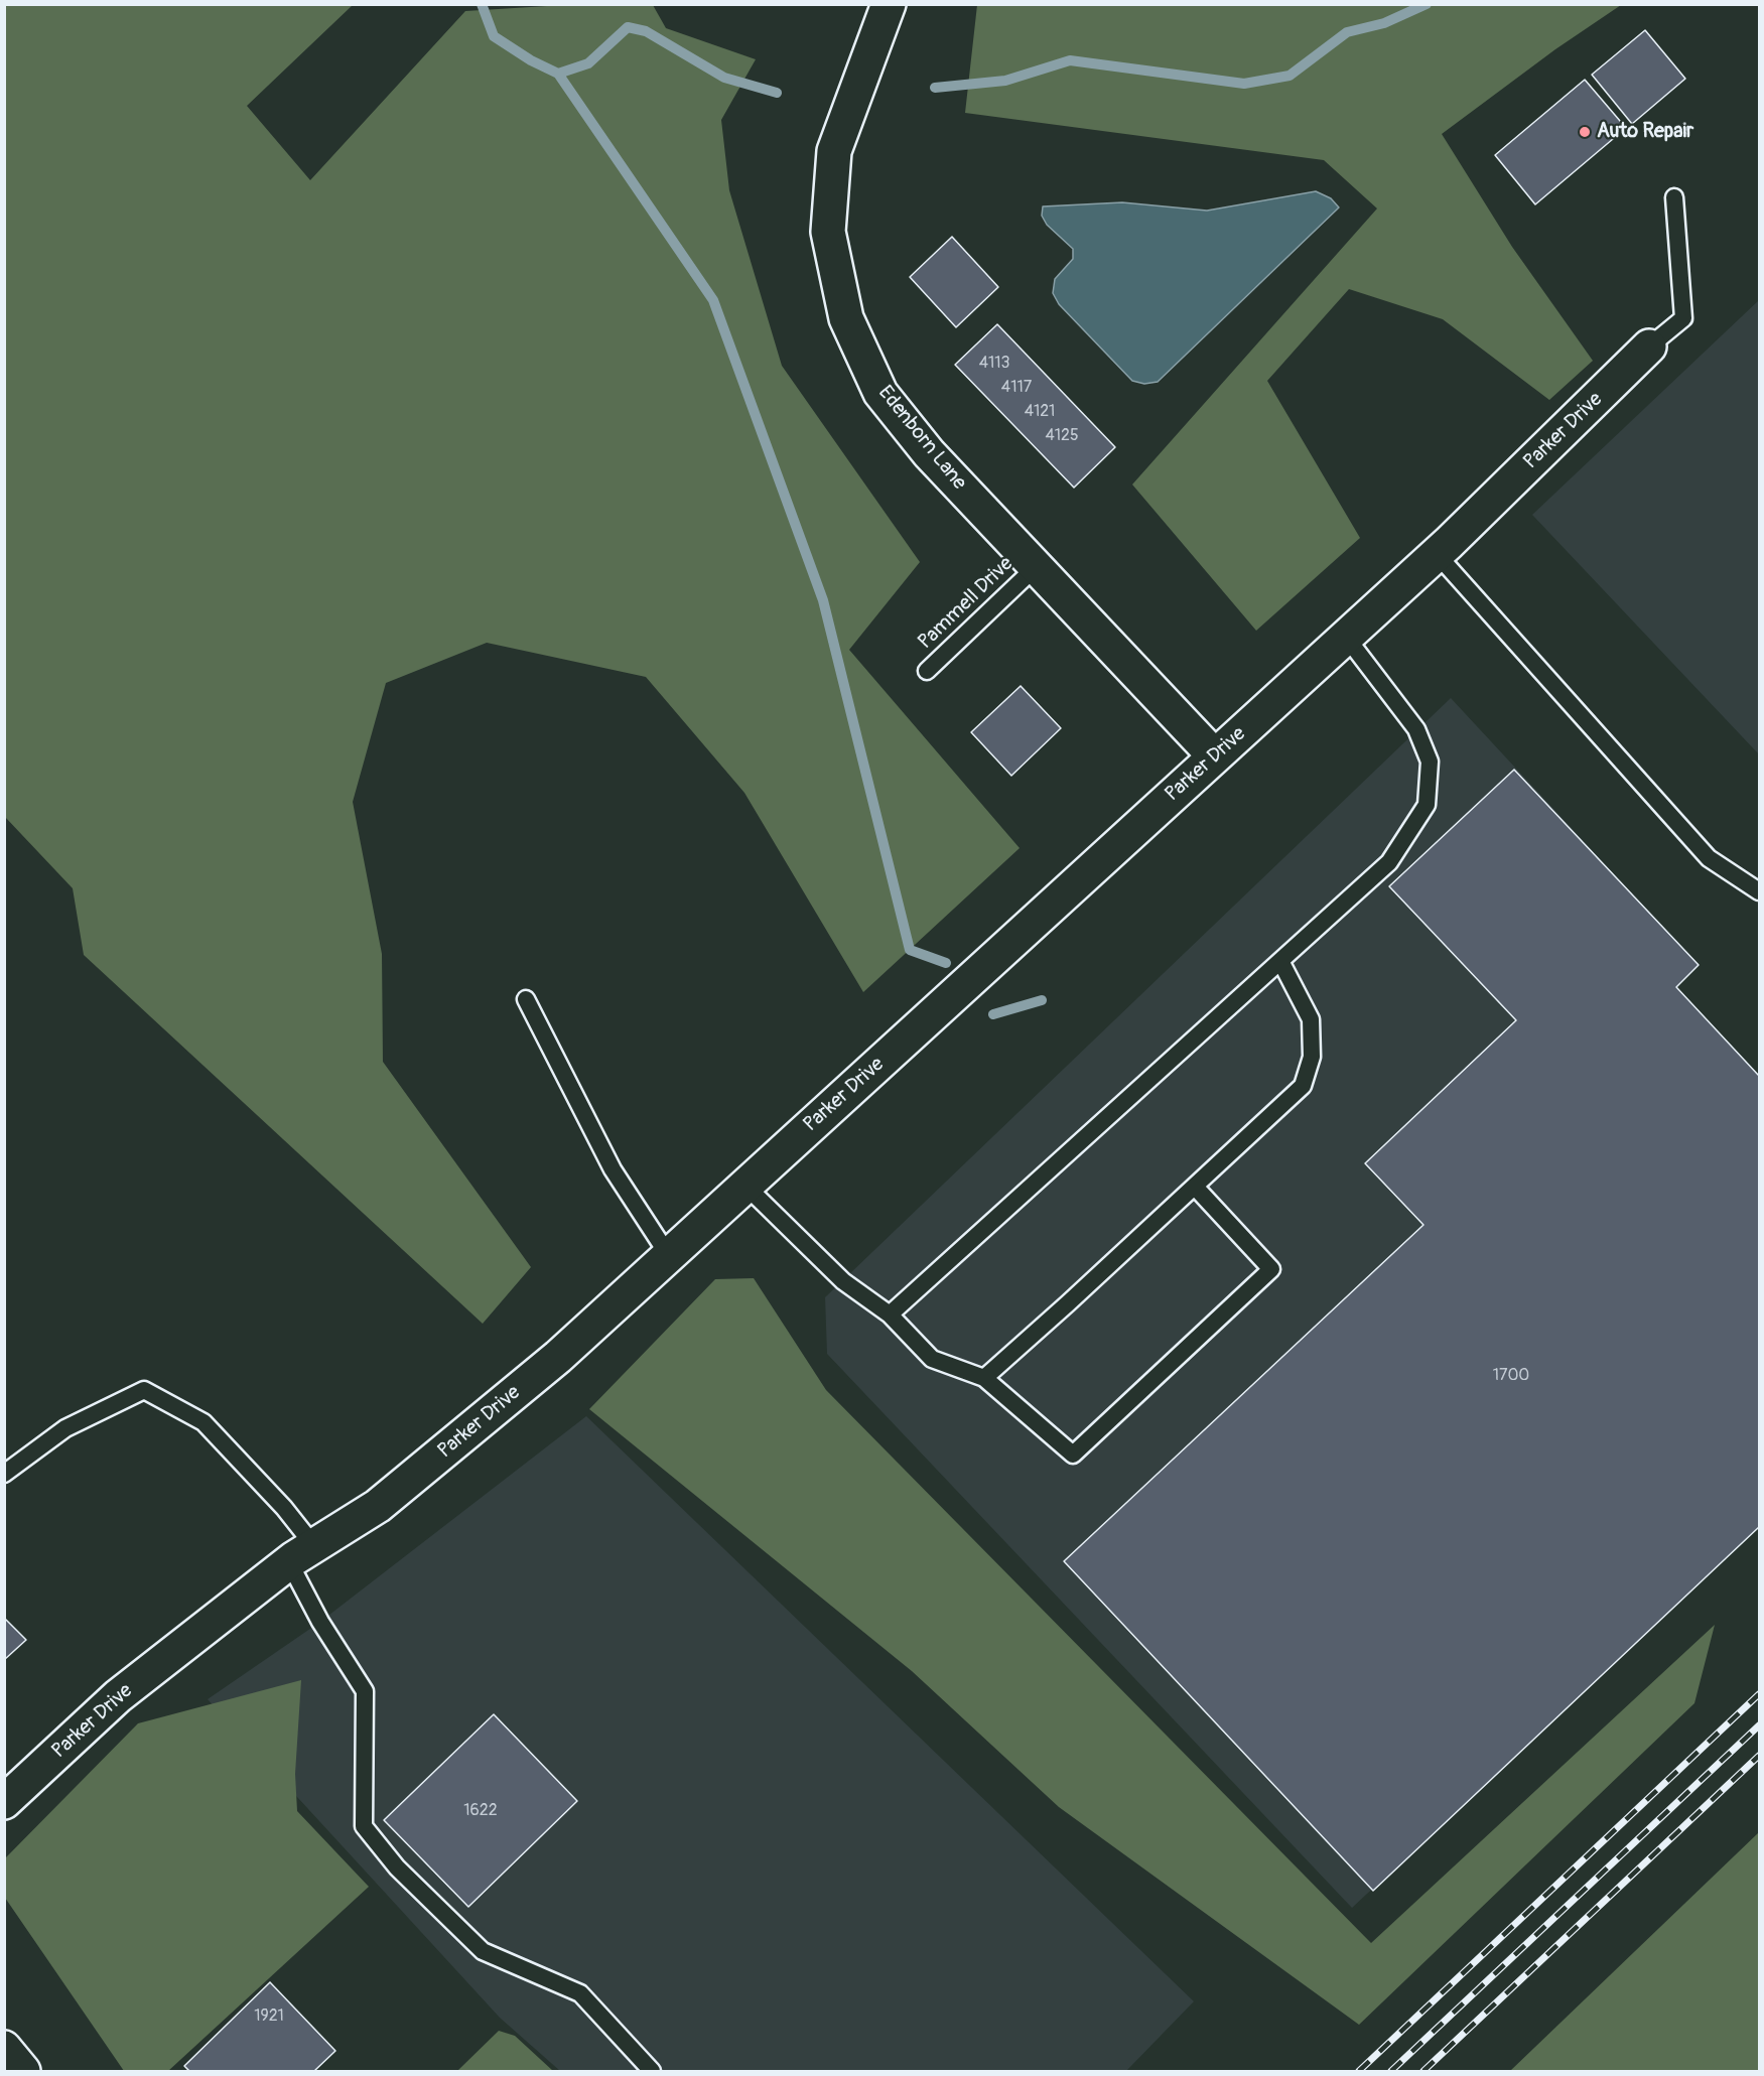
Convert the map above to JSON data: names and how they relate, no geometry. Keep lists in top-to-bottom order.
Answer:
{
  "streets": {
    "street": ["Parker Drive", "Edenborn Lane"],
    "lane": ["Pammell Drive"]
  },
  "crossings": [
    ["Parker Drive", "Edenborn Lane"],
    ["Edenborn Lane", "Pammell Drive"]
  ],
  "places": ["Auto Repair"],
  "house_numbers": [
    "4113",
    "4117",
    "4121",
    "4125",
    "1700",
    "1622",
    "1921"
  ]
}
